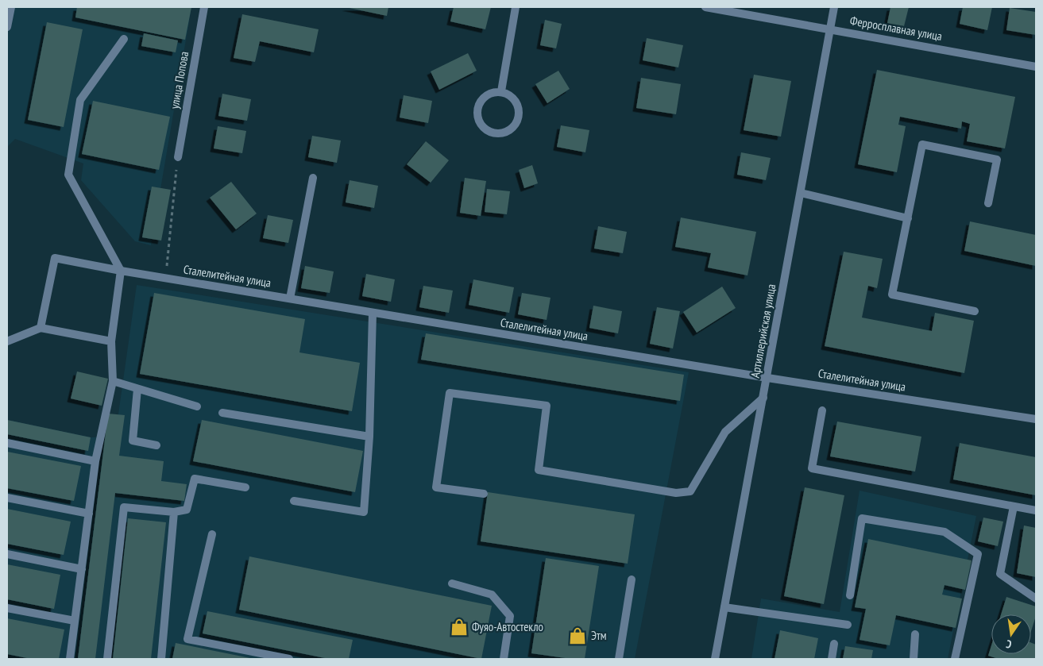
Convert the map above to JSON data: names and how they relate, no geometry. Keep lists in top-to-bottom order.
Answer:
{
  "streets": {
    "street": [
      "Ферросплавная улица",
      "улица Попова",
      "Сталелитейная улица",
      "Артиллерийская улица"
    ]
  },
  "crossings": [
    ["Ферросплавная улица", "Артиллерийская улица"],
    ["Сталелитейная улица", "Артиллерийская улица"]
  ],
  "places": {
    "shop": ["Фуяо-Автостекло", "Этм"]
  },
  "north": "bottom"
}
